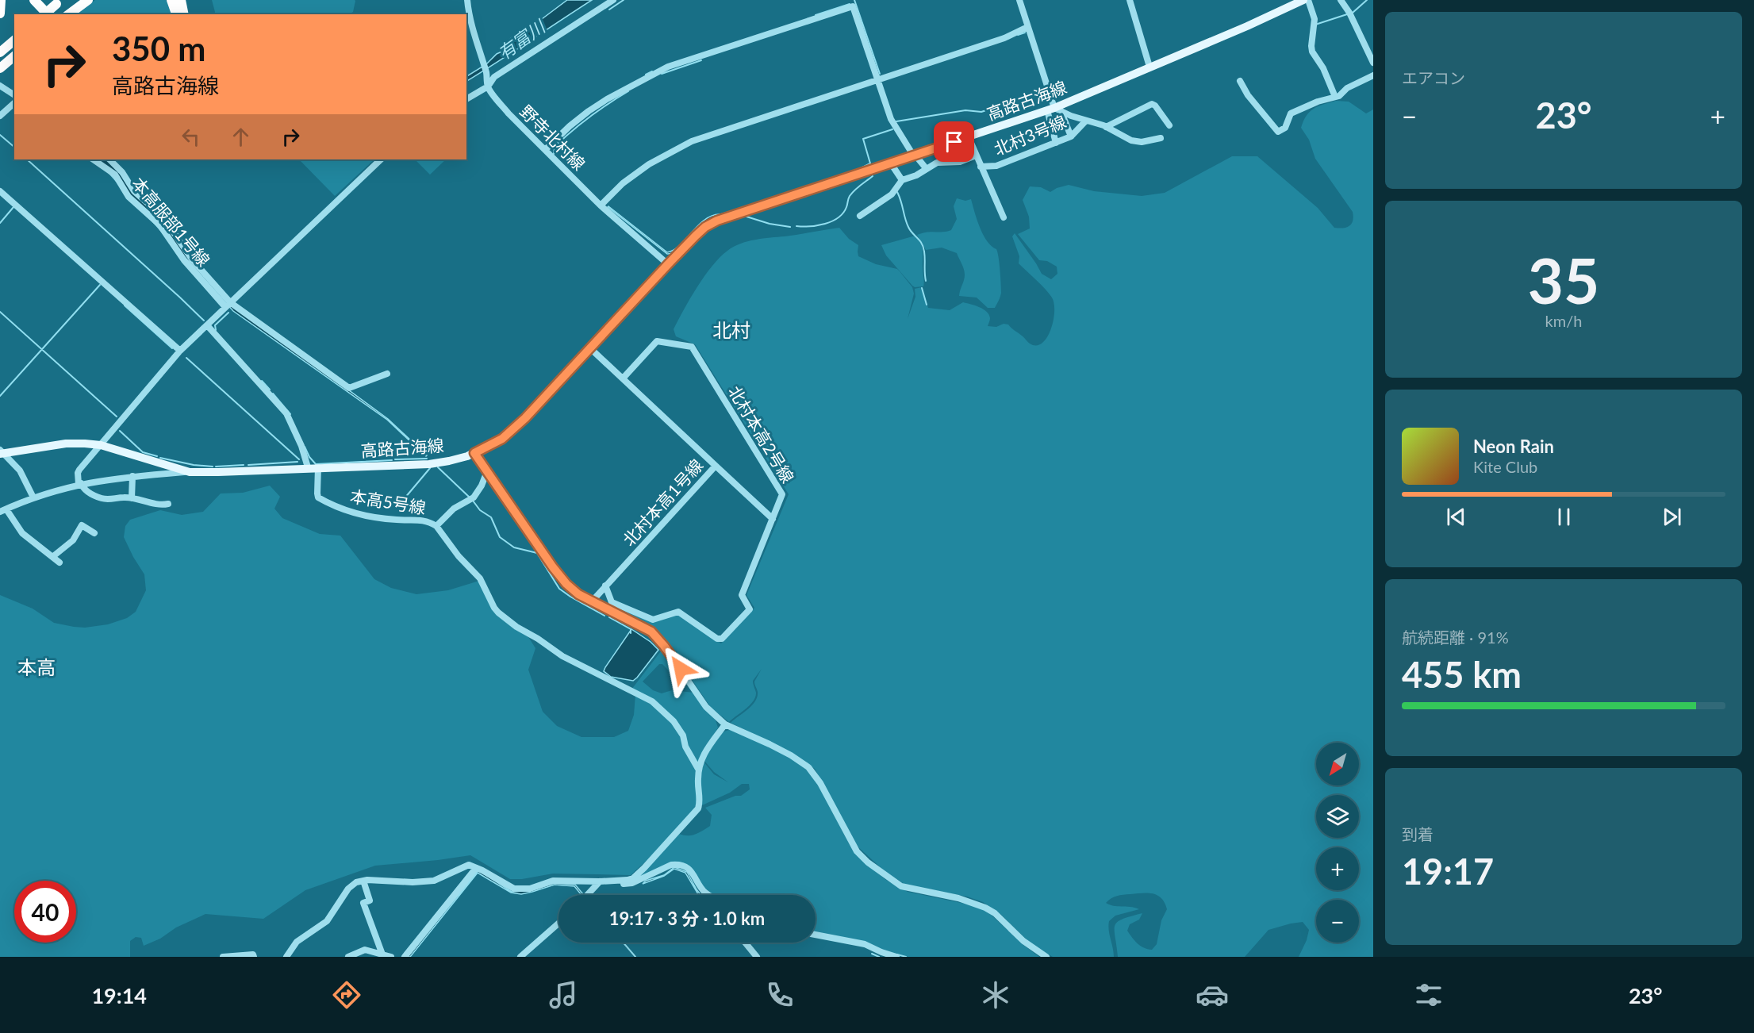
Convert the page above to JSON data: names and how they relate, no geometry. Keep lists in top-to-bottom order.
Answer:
{
  "streets": {
    "main road": ["高路古海線"],
    "street": [
      "北村3号線",
      "野寺北村線",
      "本高服部1号線",
      "北村本高2号線",
      "本高5号線",
      "北村本高1号線"
    ]
  },
  "crossings": [
    ["高路古海線", "野寺北村線"],
    ["高路古海線", "本高5号線"],
    ["高路古海線", "北村本高1号線"],
    ["北村本高2号線", "北村本高1号線"]
  ],
  "districts": ["北村", "本高"],
  "water": ["有富川"],
  "north": "bottom left",
  "page": {
    "tile": [
      "エアコン",
      ["35", "km/h"],
      ["航続距離 · 91%", "455 km"],
      ["到着", "19:17"]
    ],
    "turn": ["350 m", "高路古海線"],
    "heat": ["−", "23°", "+"],
    "song": ["Neon Rain", "Kite Club"],
    "map_buttons": ["+", "−"],
    "limit": "40",
    "trip": "19:17 · 3 分 · 1.0 km",
    "tabs": ["19:14", "23°"]
  }
}
